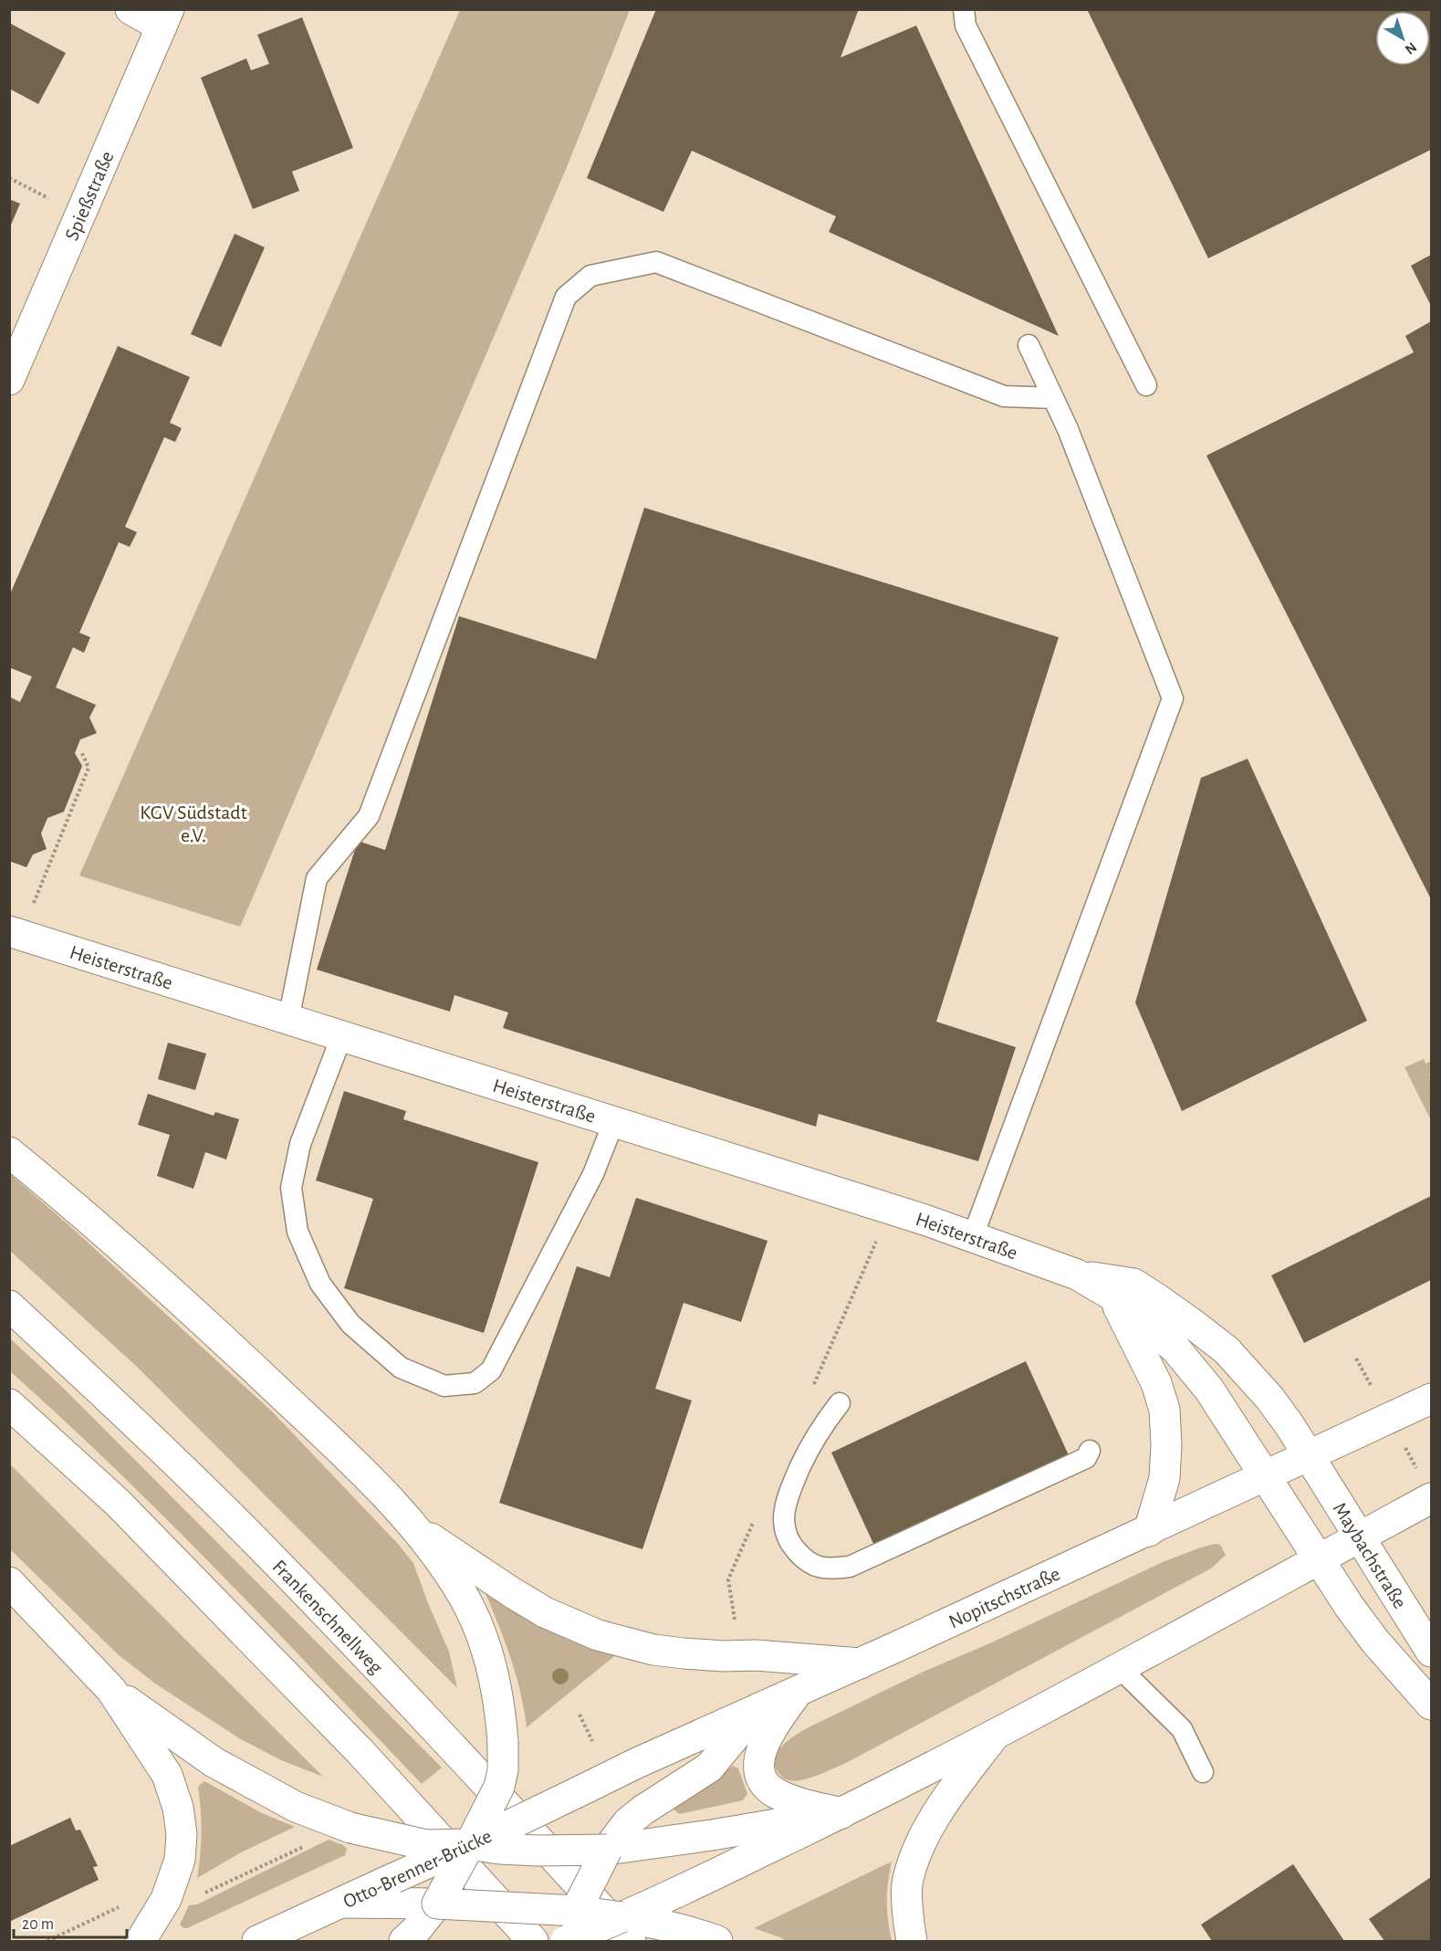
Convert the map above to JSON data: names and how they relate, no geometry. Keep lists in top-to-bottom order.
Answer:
{
  "streets": {
    "main road": [
      "Spießstraße",
      "Heisterstraße",
      "Maybachstraße",
      "Nopitschstraße",
      "Frankenschnellweg",
      "Otto-Brenner-Brücke"
    ]
  },
  "crossings": [
    ["Heisterstraße", "Maybachstraße"],
    ["Heisterstraße", "Nopitschstraße"],
    ["Maybachstraße", "Nopitschstraße"],
    ["Nopitschstraße", "Otto-Brenner-Brücke"]
  ],
  "parks": ["KGV Südstadt e.V."],
  "scale_bar": "20 m",
  "north": "bottom right"
}
